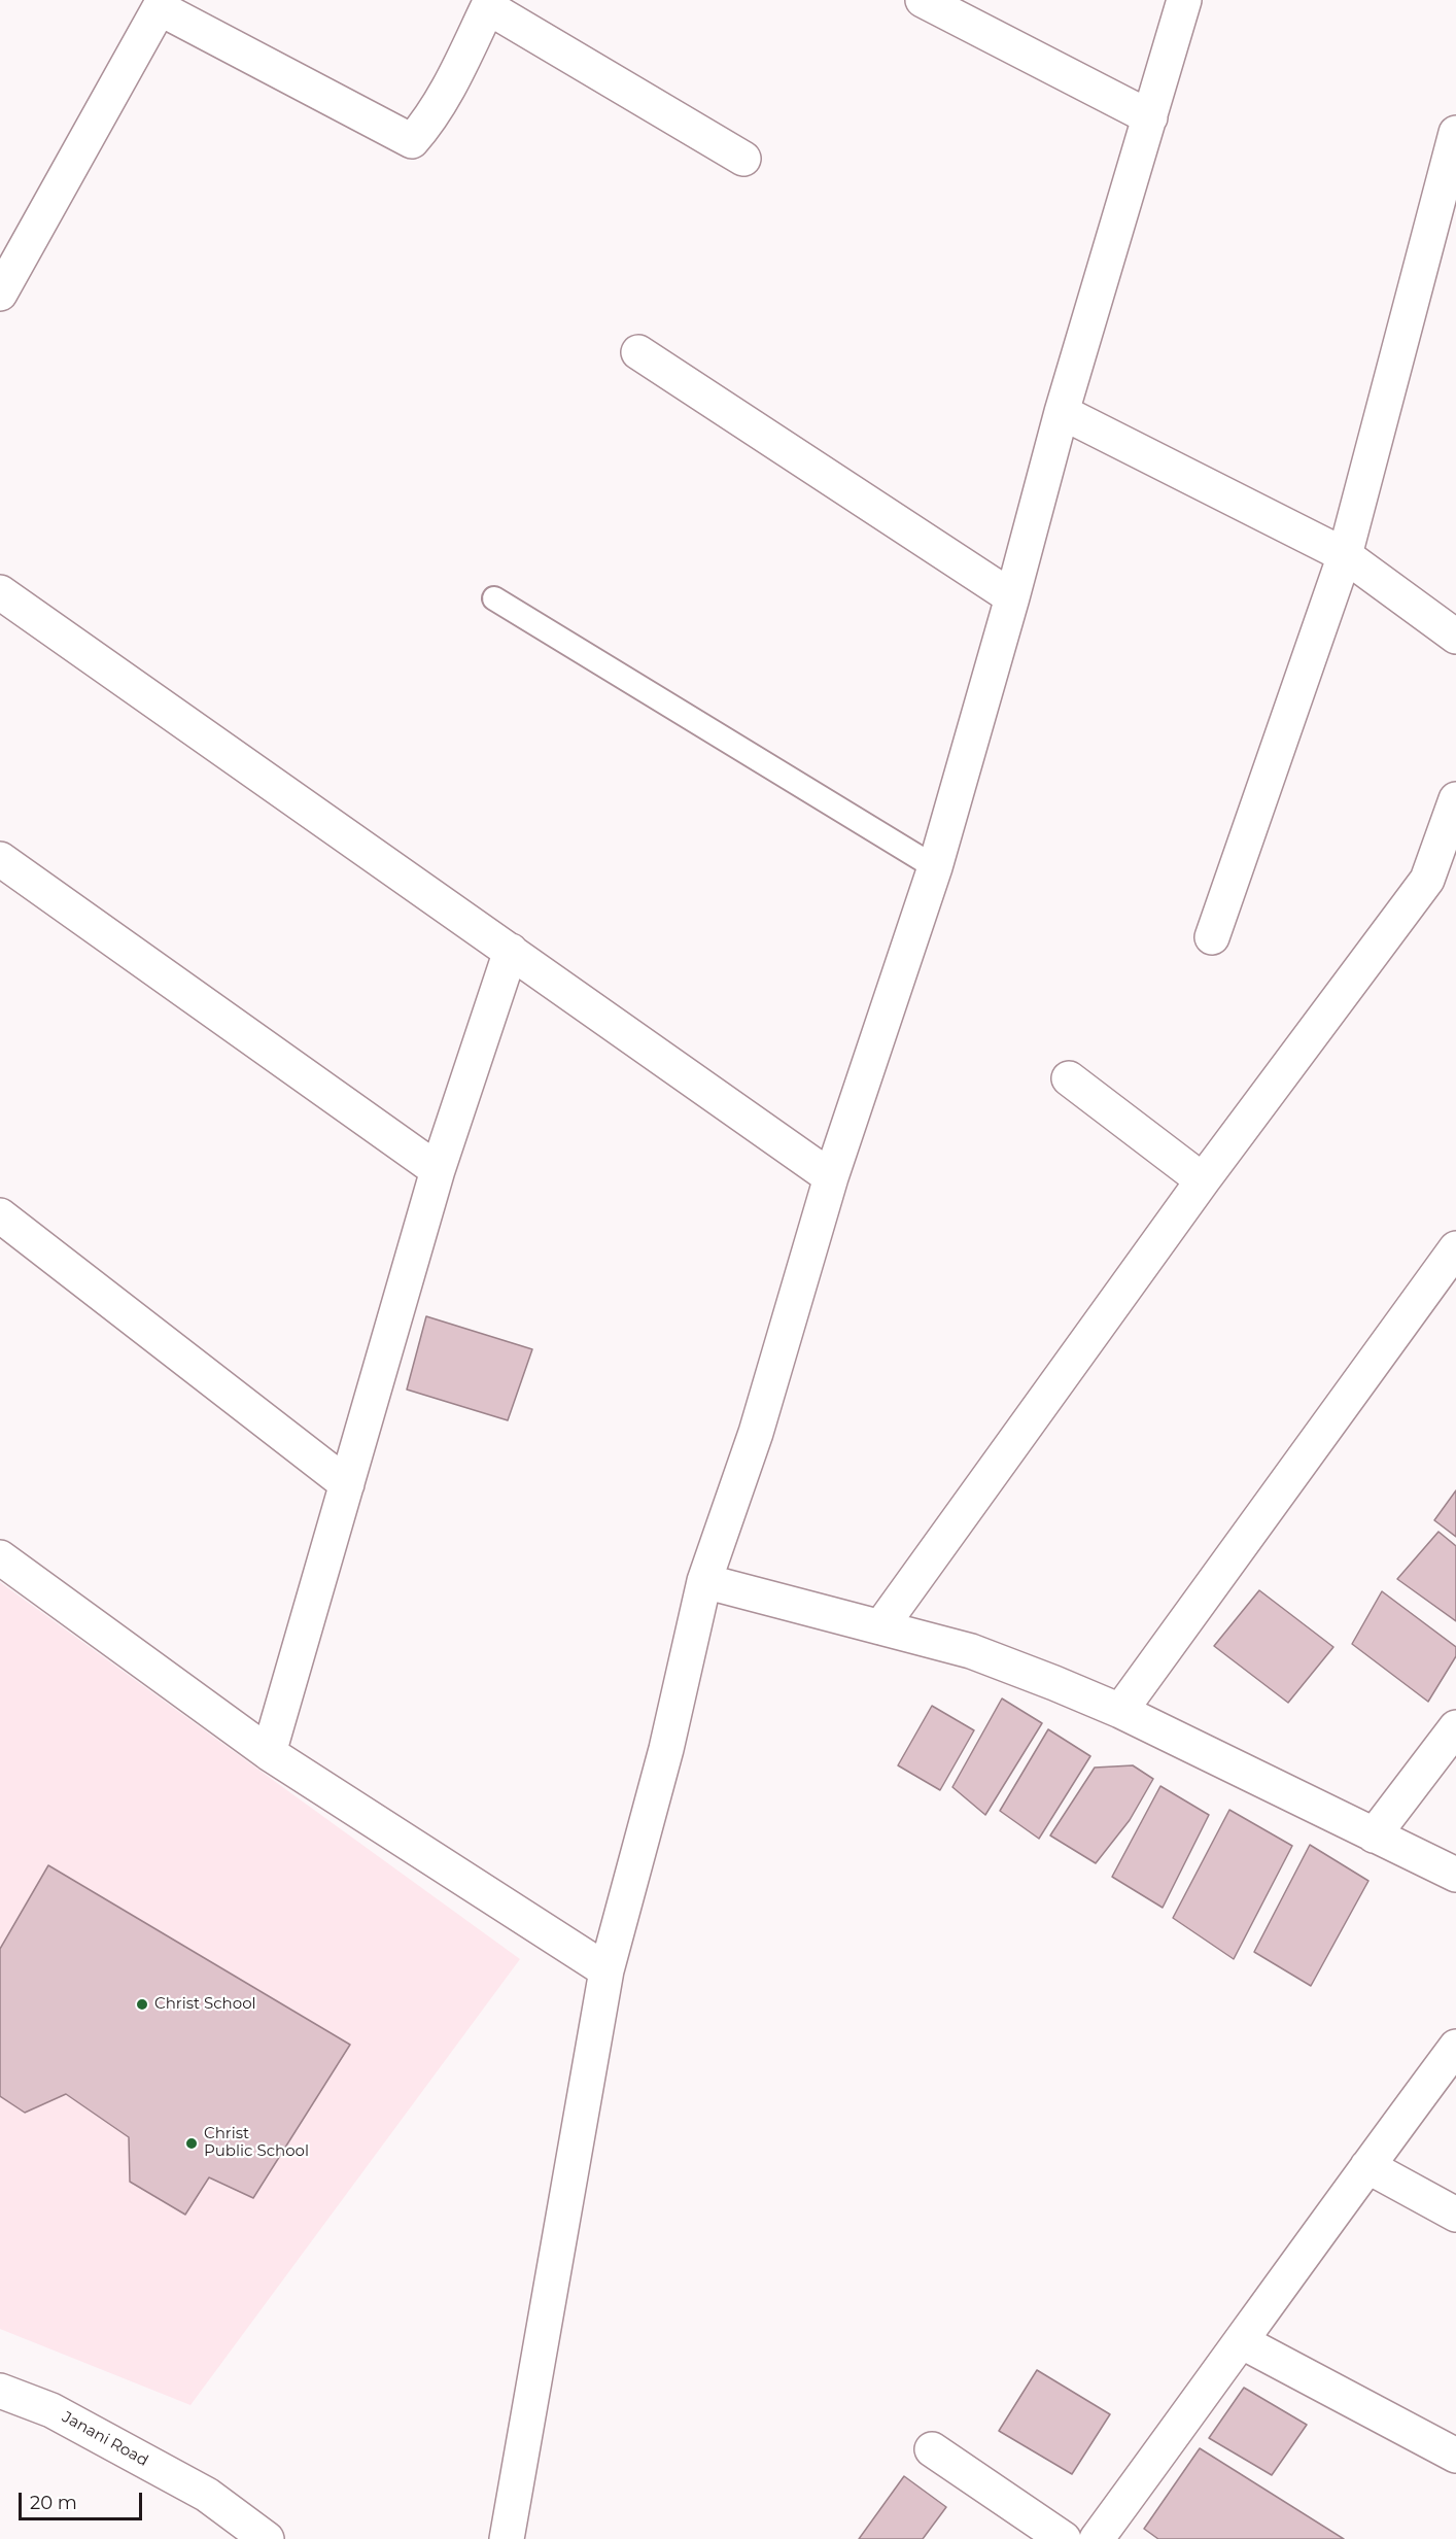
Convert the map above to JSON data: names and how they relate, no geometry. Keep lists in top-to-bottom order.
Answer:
{
  "streets": {
    "street": ["Janani Road"]
  },
  "places": ["Christ School", "Christ Public School"],
  "scale_bar": "20 m"
}
